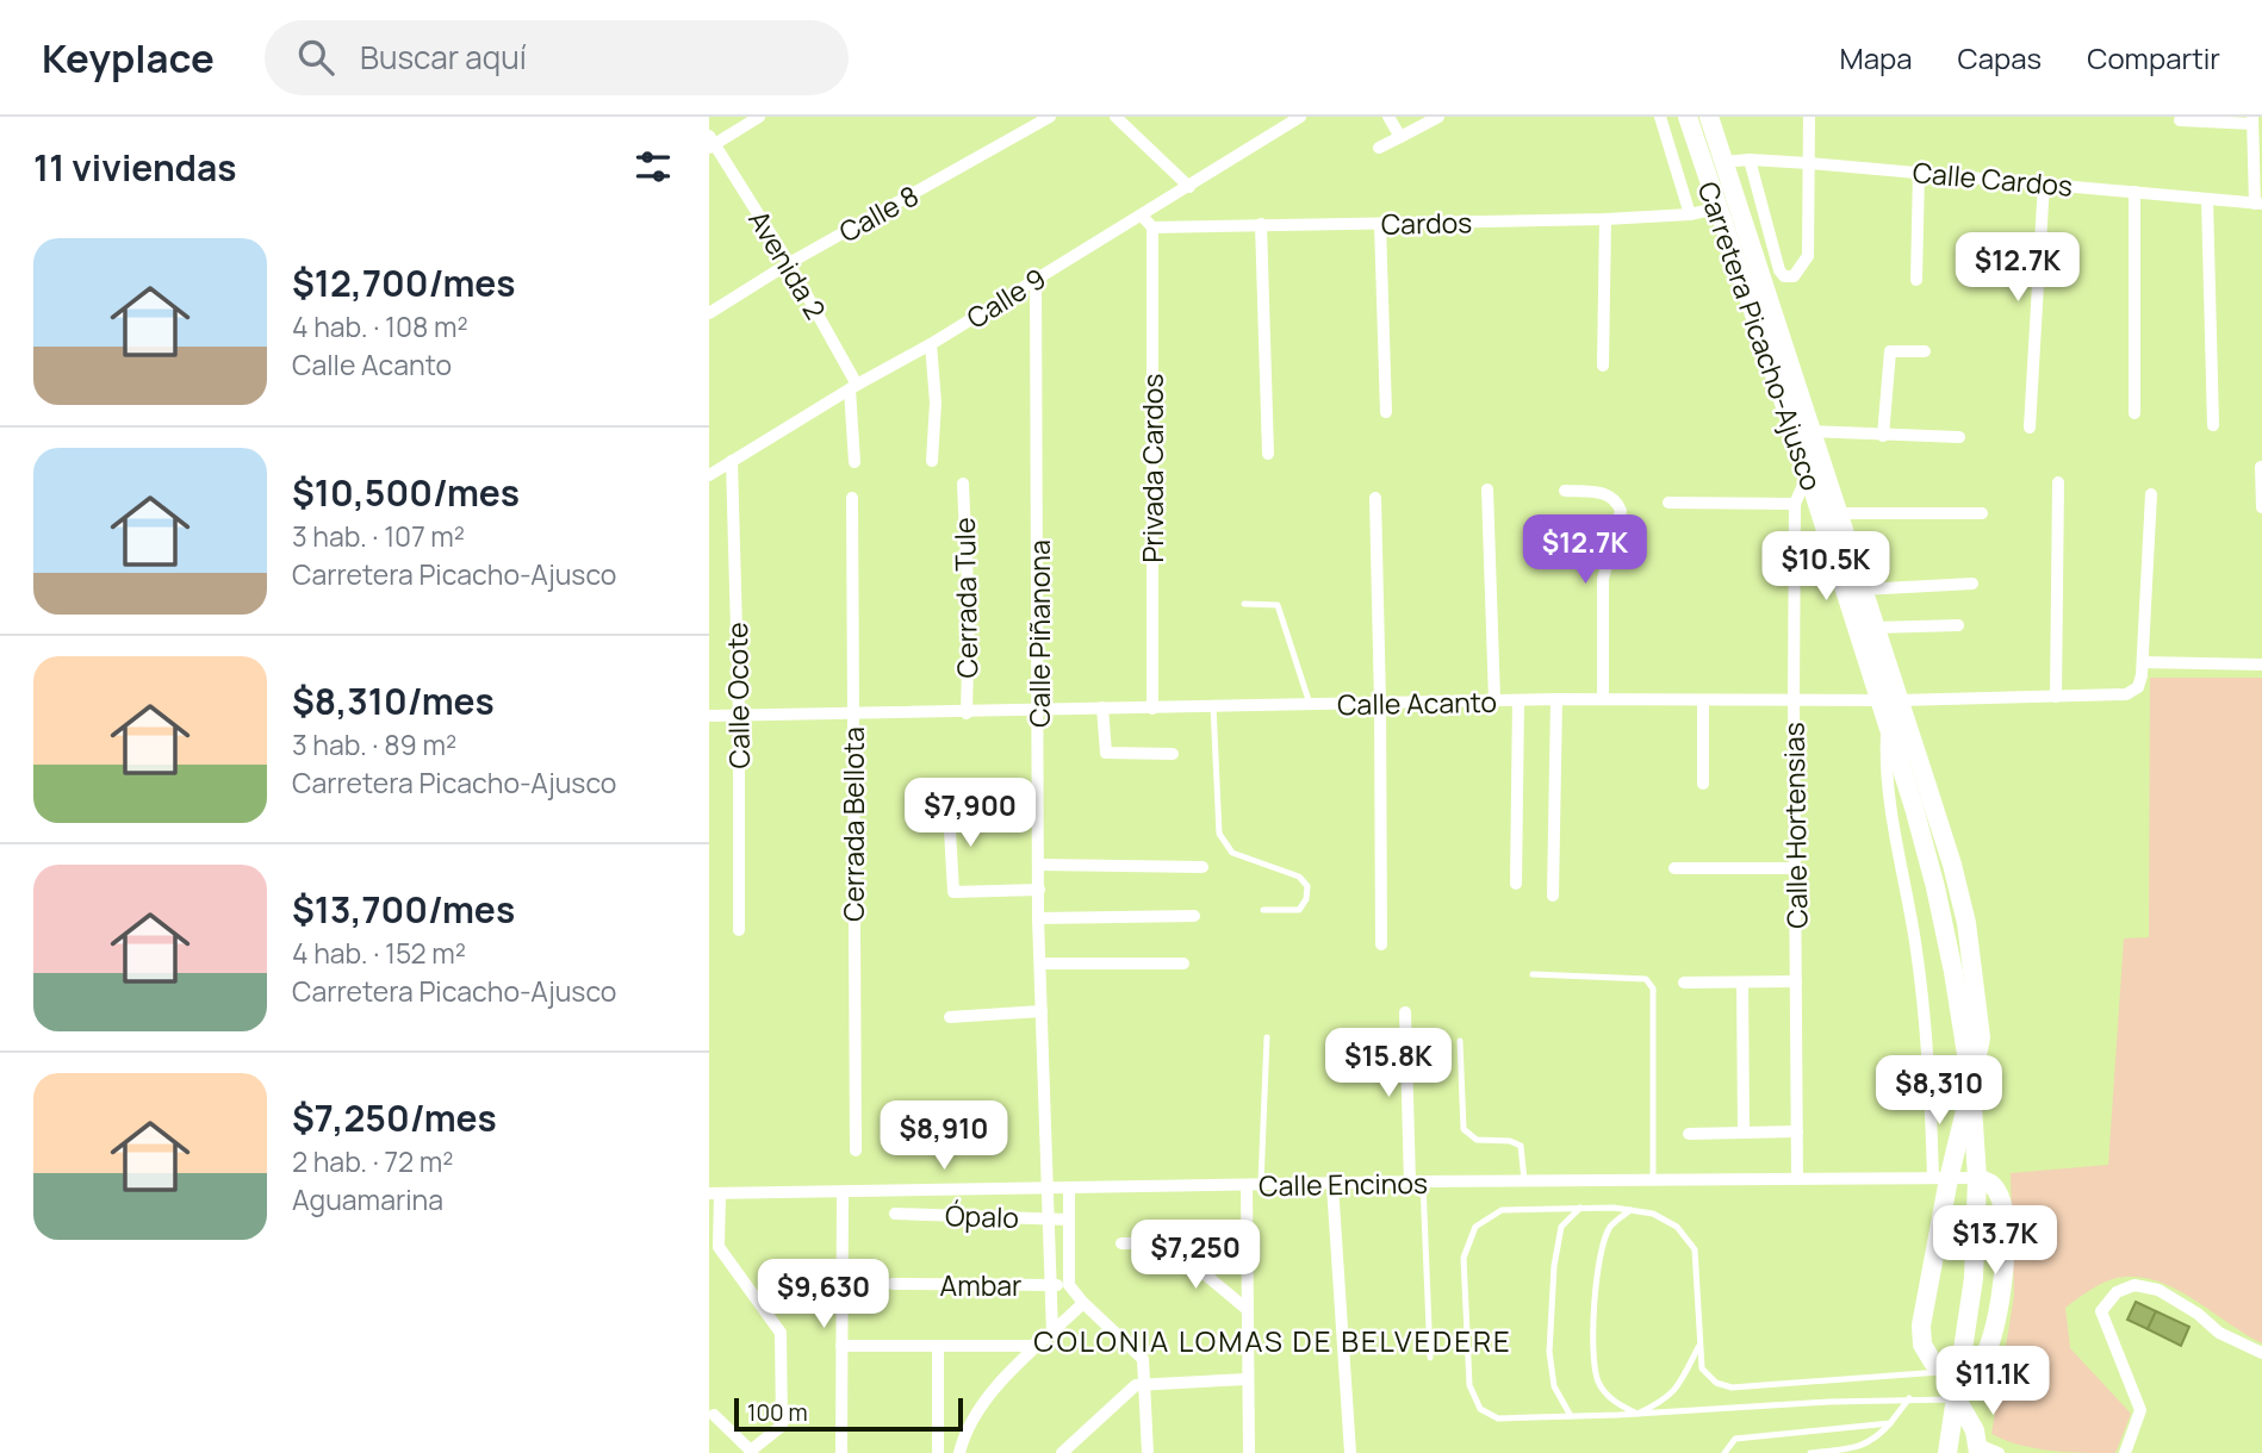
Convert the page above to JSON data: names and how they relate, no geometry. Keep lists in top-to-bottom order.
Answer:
{
  "streets": {
    "main road": ["Carretera Picacho-Ajusco"],
    "street": [
      "Calle Cardos",
      "Calle 8",
      "Cardos",
      "Avenida 2",
      "Calle 9",
      "Privada Cardos",
      "Cerrada Tule",
      "Calle Piñanona",
      "Calle Ocote",
      "Calle Acanto",
      "Cerrada Bellota",
      "Calle Hortensias",
      "Calle Encinos",
      "Ópalo",
      "Ambar"
    ]
  },
  "crossings": [
    ["Calle Cardos", "Carretera Picacho-Ajusco"],
    ["Calle 8", "Avenida 2"],
    ["Cardos", "Carretera Picacho-Ajusco"],
    ["Cardos", "Privada Cardos"],
    ["Avenida 2", "Calle 9"],
    ["Calle 9", "Calle Piñanona"],
    ["Calle 9", "Calle Ocote"],
    ["Carretera Picacho-Ajusco", "Calle Acanto"],
    ["Carretera Picacho-Ajusco", "Calle Hortensias"],
    ["Carretera Picacho-Ajusco", "Calle Encinos"],
    ["Privada Cardos", "Calle Acanto"],
    ["Cerrada Tule", "Calle Acanto"],
    ["Calle Piñanona", "Calle Acanto"],
    ["Calle Piñanona", "Calle Encinos"],
    ["Calle Piñanona", "Ópalo"],
    ["Calle Piñanona", "Ambar"],
    ["Calle Ocote", "Calle Acanto"],
    ["Calle Acanto", "Cerrada Bellota"],
    ["Calle Acanto", "Calle Hortensias"],
    ["Calle Hortensias", "Calle Encinos"]
  ],
  "districts": ["COLONIA LOMAS DE BELVEDERE"],
  "scale_bar": "100 m",
  "page": {
    "header": "Keyplace",
    "search": "Buscar aquí",
    "nav": ["Mapa", "Capas", "Compartir"],
    "heading": "11 viviendas",
    "list": [
      {
        "name": "$12,700/mes",
        "note": "4 hab. · 108 m² · Calle Acanto"
      },
      {
        "name": "$10,500/mes",
        "note": "3 hab. · 107 m² · Carretera Picacho-Ajusco"
      },
      {
        "name": "$8,310/mes",
        "note": "3 hab. · 89 m² · Carretera Picacho-Ajusco"
      },
      {
        "name": "$13,700/mes",
        "note": "4 hab. · 152 m² · Carretera Picacho-Ajusco"
      },
      {
        "name": "$7,250/mes",
        "note": "2 hab. · 72 m² · Aguamarina"
      }
    ],
    "price": [
      "$12.7K",
      "$12.7K",
      "$10.5K",
      "$7,900",
      "$15.8K",
      "$8,310",
      "$8,910",
      "$13.7K",
      "$7,250",
      "$9,630",
      "$11.1K"
    ],
    "scale": "100 m"
  }
}
